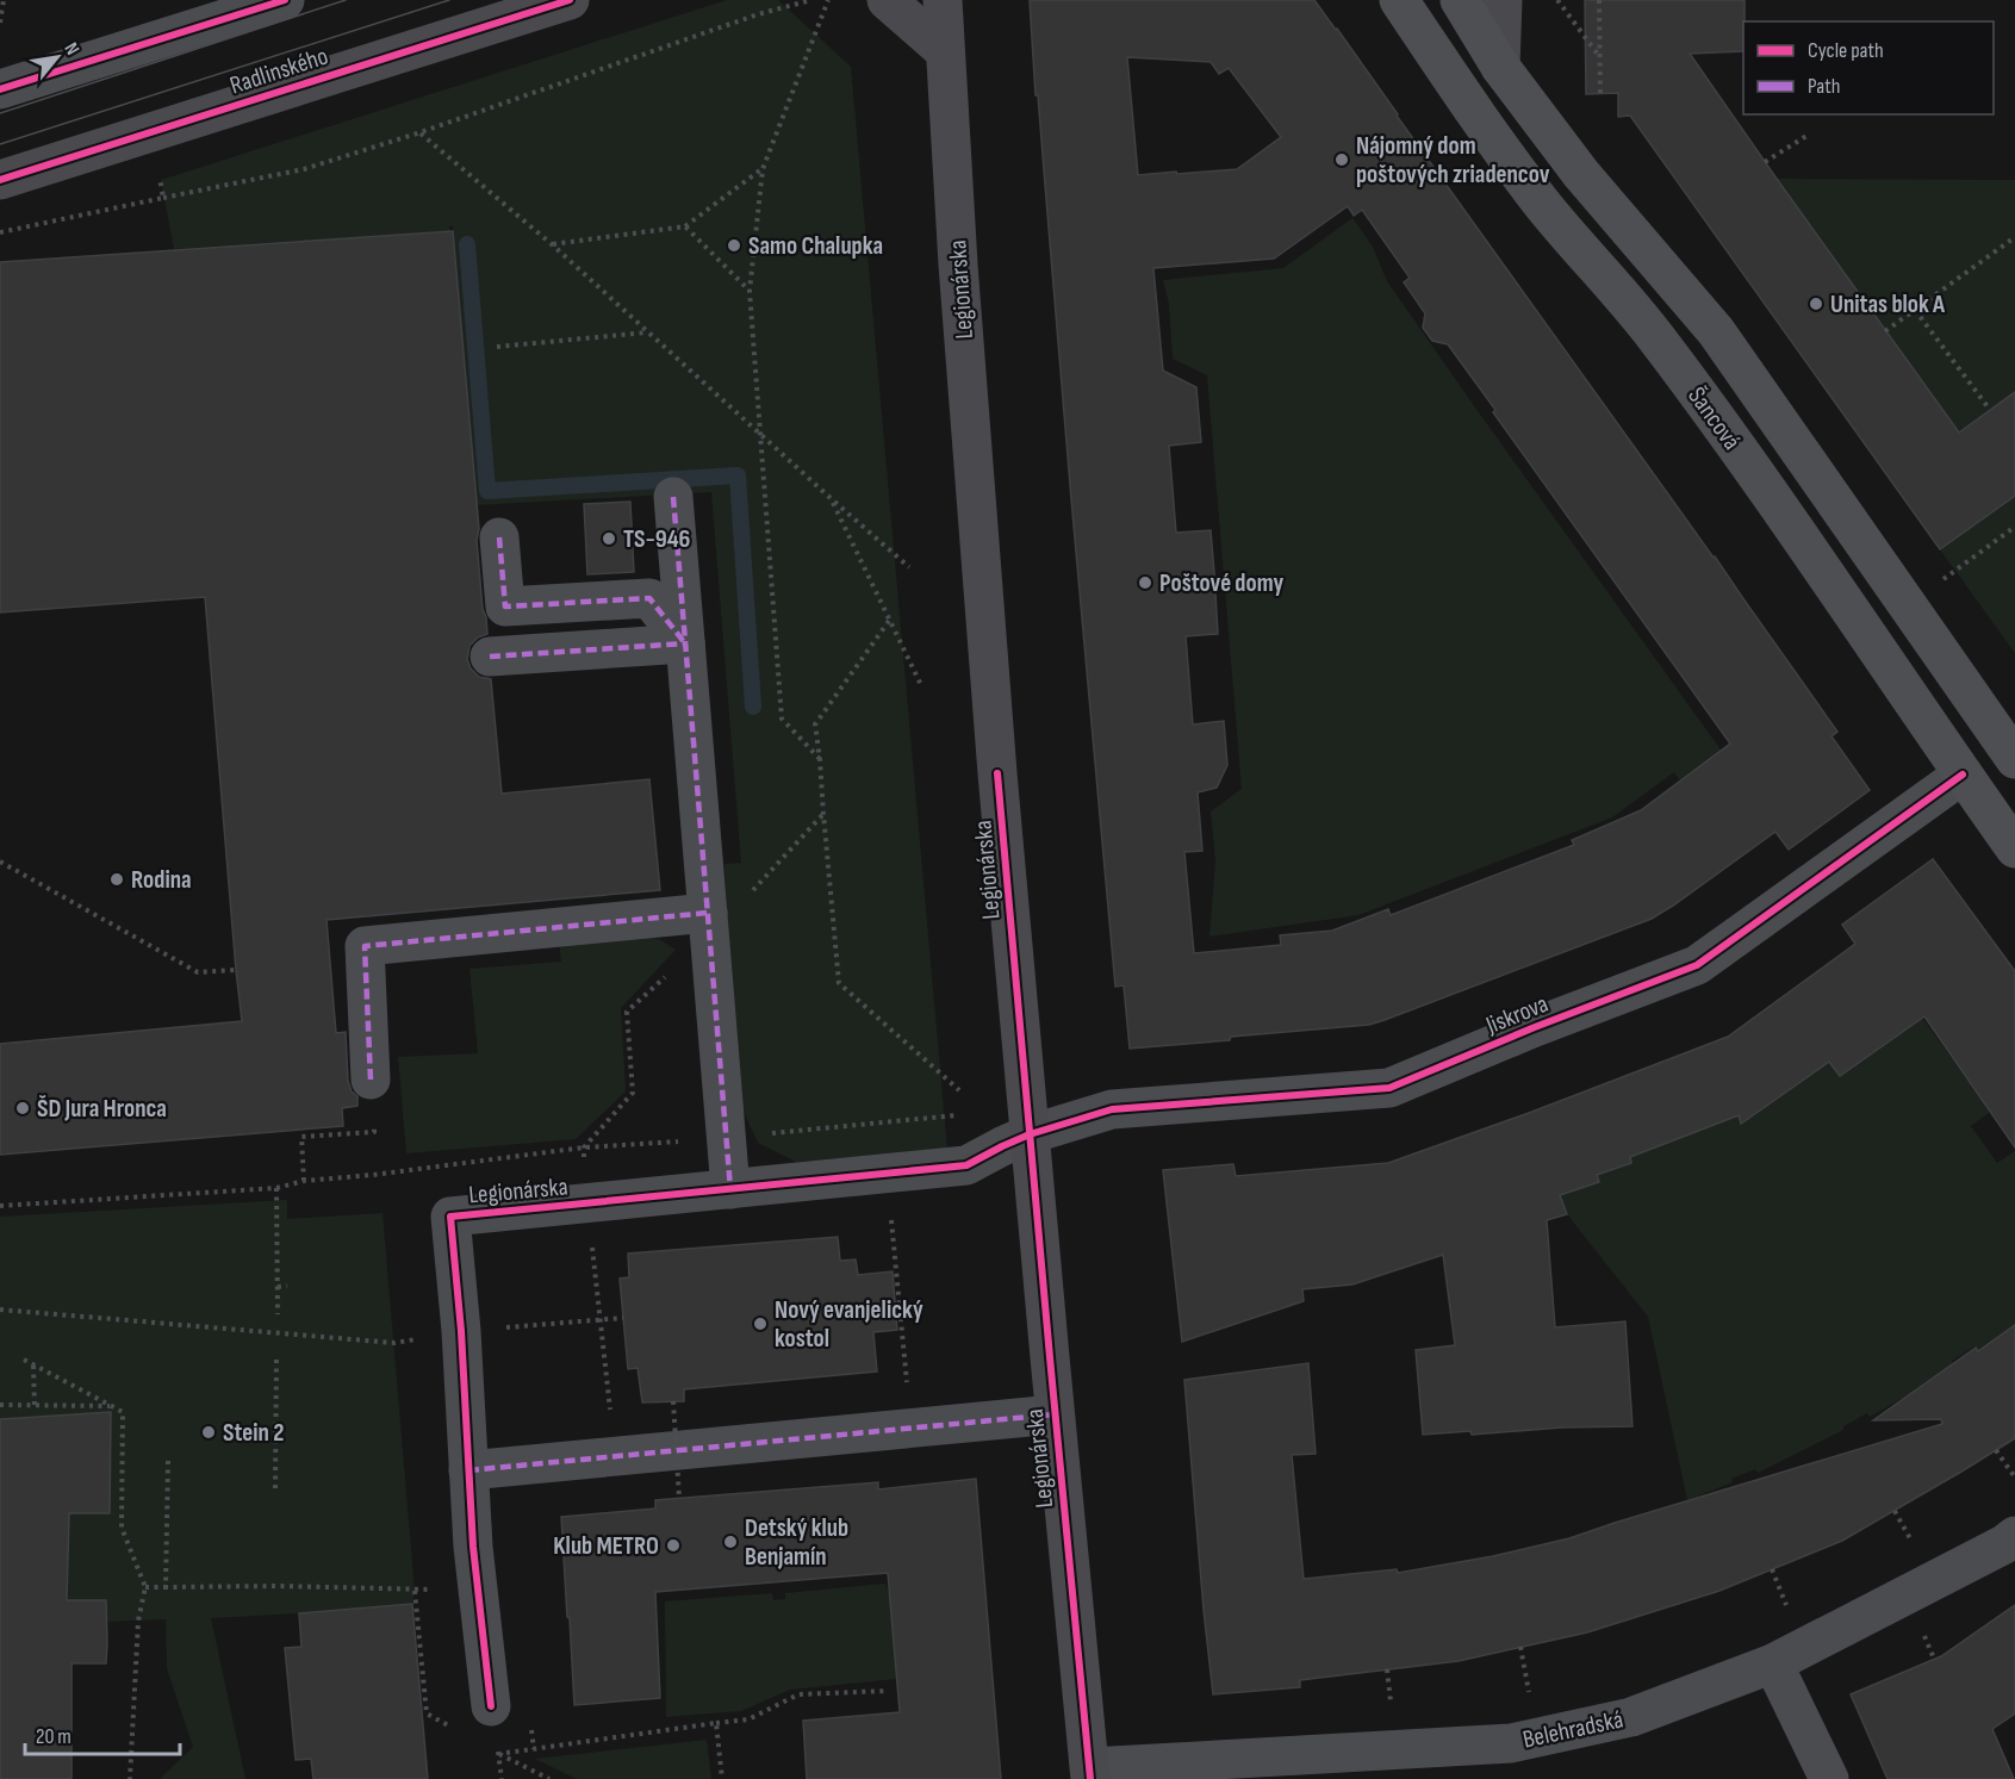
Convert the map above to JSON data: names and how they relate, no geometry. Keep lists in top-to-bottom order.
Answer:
{
  "streets": {
    "main road": ["Radlinského", "Legionárska", "Šancová"],
    "street": ["Jiskrova", "Belehradská"]
  },
  "crossings": [
    ["Legionárska", "Jiskrova"],
    ["Legionárska", "Belehradská"],
    ["Šancová", "Jiskrova"]
  ],
  "places": [
    "Nájomný dom poštových zriadencov",
    "Samo Chalupka",
    "Unitas blok A",
    "TS-946",
    "Poštové domy",
    "Rodina",
    "ŠD Jura Hronca",
    "Nový evanjelický kostol",
    "Stein 2",
    "Detský klub Benjamín",
    "Klub METRO"
  ],
  "legend": ["Cycle path", "Path"],
  "scale_bar": "20 m",
  "north": "top right"
}
